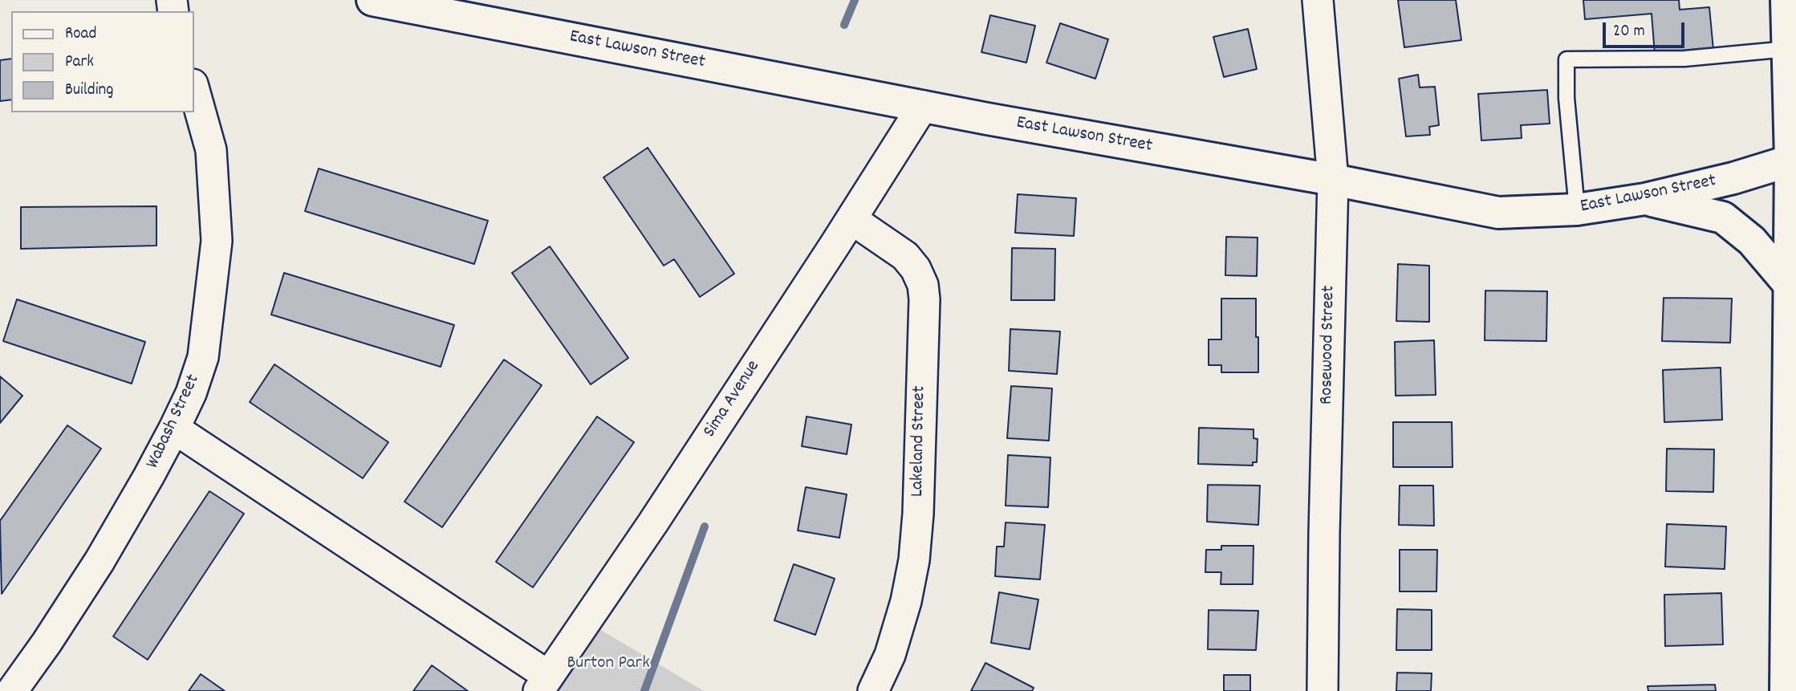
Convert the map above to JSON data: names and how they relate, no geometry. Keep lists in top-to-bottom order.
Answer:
{
  "streets": {
    "street": [
      "East Lawson Street",
      "Rosewood Street",
      "Sima Avenue",
      "Wabash Street",
      "Lakeland Street"
    ]
  },
  "crossings": [
    ["East Lawson Street", "Rosewood Street"],
    ["East Lawson Street", "Sima Avenue"],
    ["Sima Avenue", "Lakeland Street"]
  ],
  "parks": ["Burton Park"],
  "legend": ["Road", "Park", "Building"],
  "scale_bar": "20 m"
}
